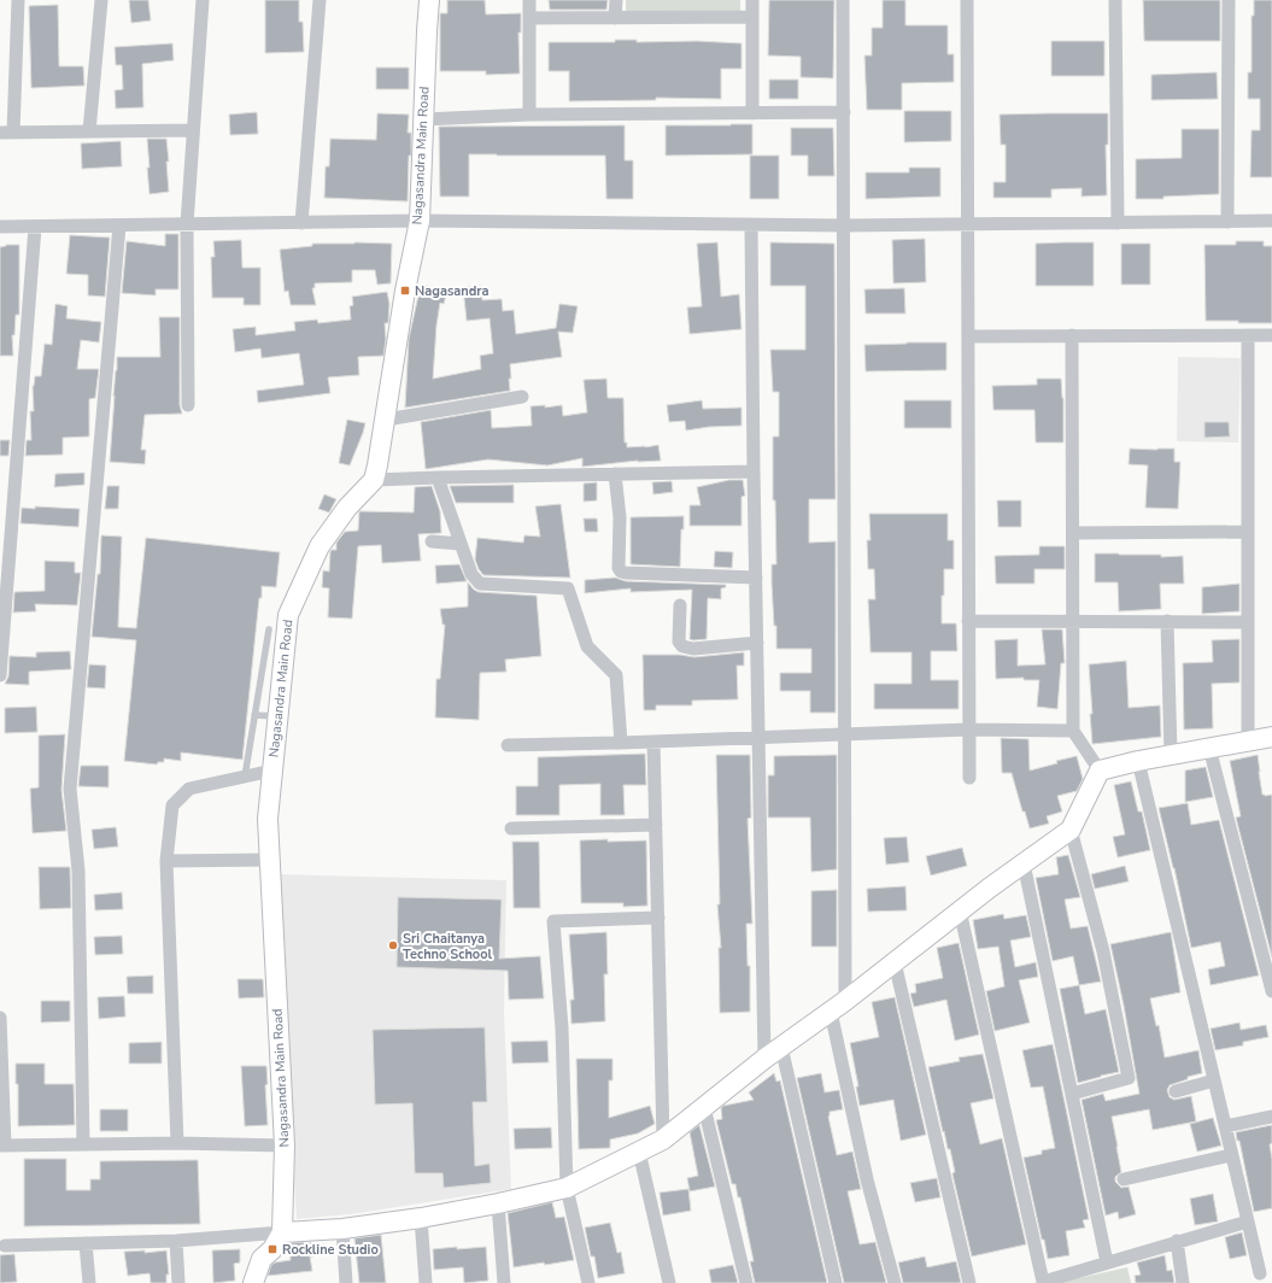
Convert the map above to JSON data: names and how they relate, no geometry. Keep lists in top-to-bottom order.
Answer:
{
  "streets": {
    "street": ["Nagasandra Main Road"]
  },
  "places": {
    "transit": ["Nagasandra", "Rockline Studio"],
    "other": ["Sri Chaitanya Techno School"]
  }
}
